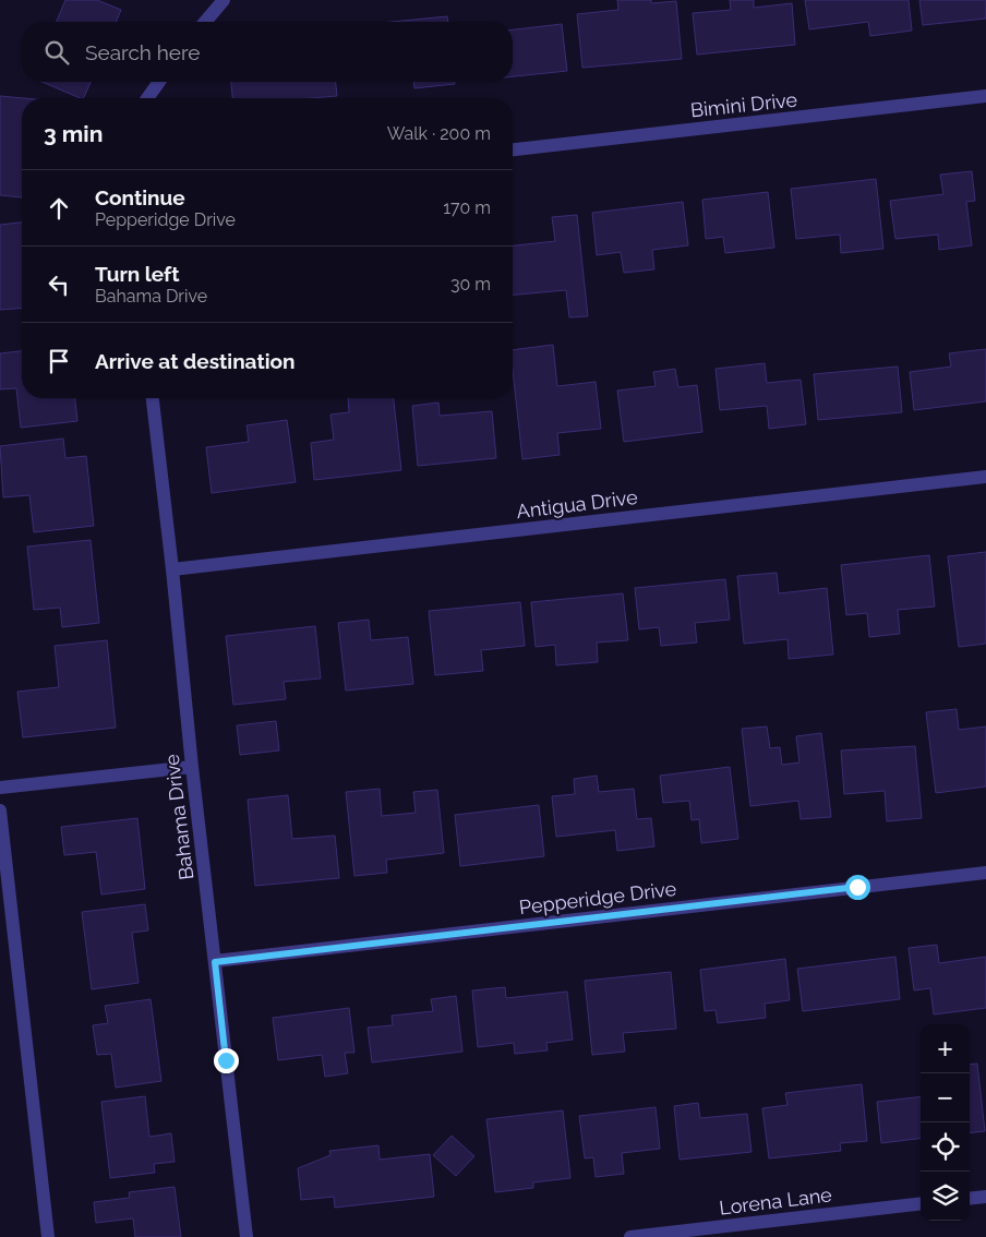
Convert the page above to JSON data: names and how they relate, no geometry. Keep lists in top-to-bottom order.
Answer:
{
  "streets": {
    "street": [
      "Bimini Drive",
      "Antigua Drive",
      "Bahama Drive",
      "Pepperidge Drive",
      "Lorena Lane"
    ]
  },
  "crossings": [
    ["Antigua Drive", "Bahama Drive"],
    ["Bahama Drive", "Pepperidge Drive"]
  ],
  "page": {
    "search": "Search here",
    "heading": ["3 min", "Walk · 200 m"],
    "list": [
      ["Continue", "Pepperidge Drive", "170 m"],
      ["Turn left", "Bahama Drive", "30 m"],
      "Arrive at destination"
    ],
    "map_buttons": ["+", "−"]
  }
}
